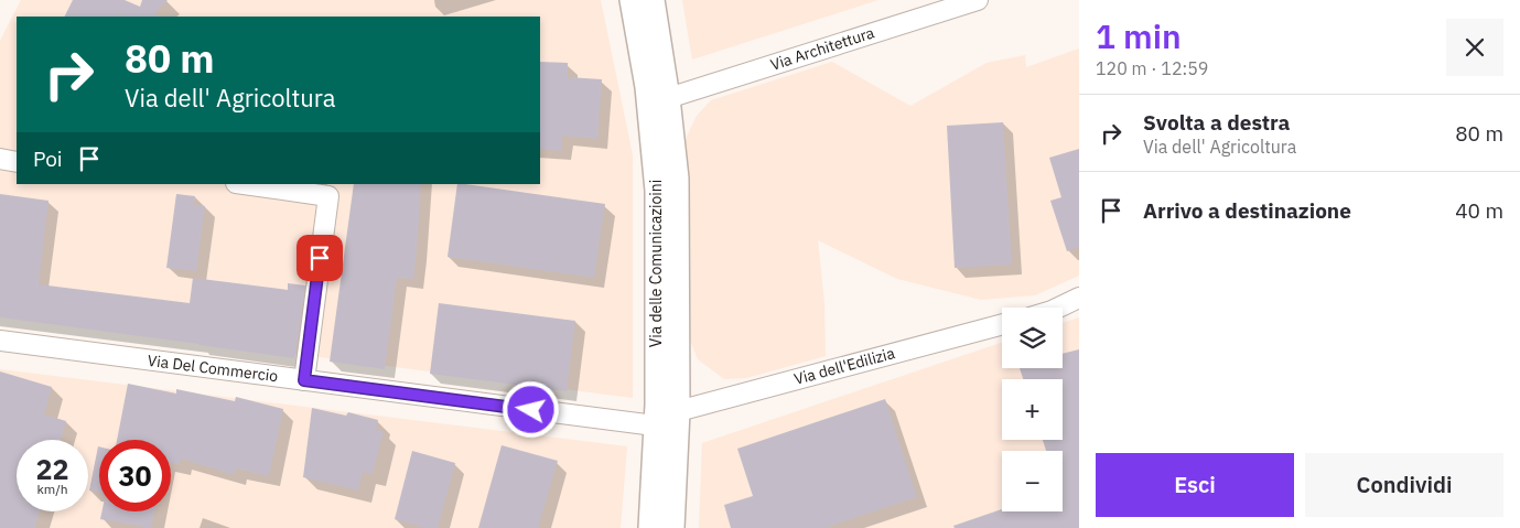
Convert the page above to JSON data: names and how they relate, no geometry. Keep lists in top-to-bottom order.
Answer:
{
  "streets": {
    "street": [
      "Via Architettura",
      "Via delle Comunicazioini",
      "Via dell'Edilizia",
      "Via Del Commercio"
    ]
  },
  "crossings": [
    ["Via Architettura", "Via delle Comunicazioini"],
    ["Via delle Comunicazioini", "Via dell'Edilizia"],
    ["Via delle Comunicazioini", "Via Del Commercio"]
  ],
  "page": {
    "heading": ["1 min", "120 m · 12:59"],
    "turn": ["80 m", "Via dell' Agricoltura"],
    "list": [
      {
        "name": "Svolta a destra",
        "note": "Via dell' Agricoltura",
        "value": "80 m"
      },
      {
        "name": "Arrivo a destinazione",
        "value": "40 m"
      }
    ],
    "then": "Poi",
    "map_buttons": ["+", "−"],
    "speed": "22 km/h",
    "limit": "30",
    "buttons": ["Esci", "Condividi"]
  }
}
